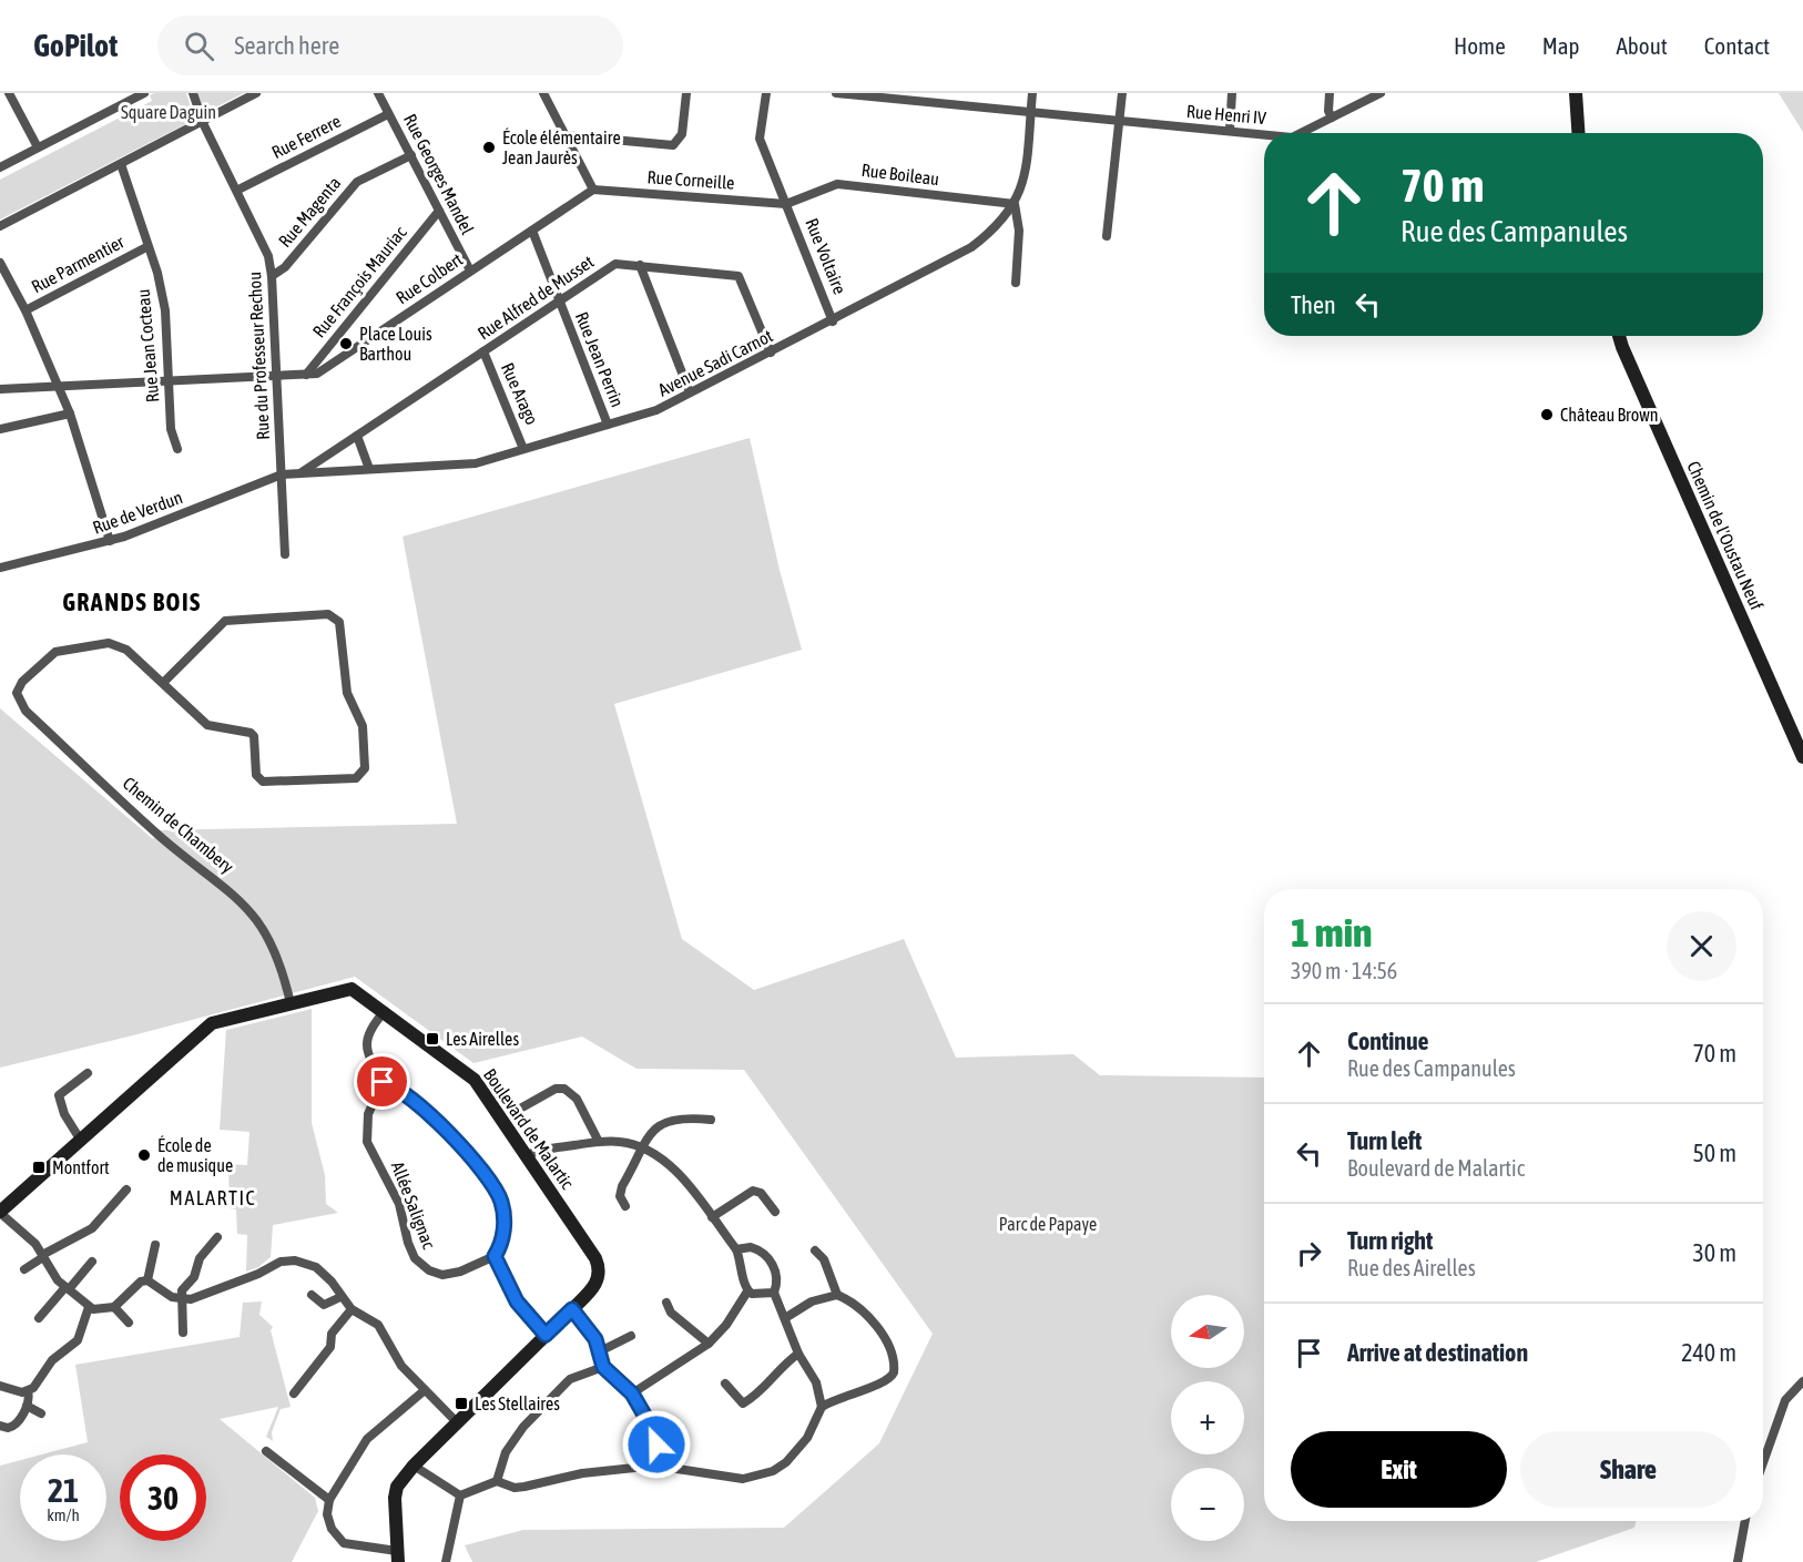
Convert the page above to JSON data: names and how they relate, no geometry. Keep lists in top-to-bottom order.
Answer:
{
  "streets": {
    "street": [
      "Rue Henri IV",
      "Rue Ferrere",
      "Rue Georges Mandel",
      "Rue Boileau",
      "Rue Corneille",
      "Rue Magenta",
      "Rue Voltaire",
      "Rue Parmentier",
      "Rue Colbert",
      "Rue François Mauriac",
      "Rue Alfred de Musset",
      "Rue Jean Cocteau",
      "Rue du Professeur Rechou",
      "Rue Jean Perrin",
      "Avenue Sadi Carnot",
      "Rue Arago",
      "Rue de Verdun",
      "Chemin de l'Oustau Neuf",
      "Chemin de Chambery",
      "Boulevard de Malartic",
      "Allée Salignac"
    ]
  },
  "crossings": [
    ["Rue Henri IV", "Avenue Sadi Carnot"],
    ["Rue Ferrere", "Rue Georges Mandel"],
    ["Rue Ferrere", "Rue du Professeur Rechou"],
    ["Rue Georges Mandel", "Rue Magenta"],
    ["Rue Georges Mandel", "Rue Colbert"],
    ["Rue Georges Mandel", "Rue François Mauriac"],
    ["Rue Boileau", "Rue Corneille"],
    ["Rue Boileau", "Rue Voltaire"],
    ["Rue Boileau", "Avenue Sadi Carnot"],
    ["Rue Corneille", "Rue Voltaire"],
    ["Rue Corneille", "Rue Colbert"],
    ["Rue Magenta", "Rue du Professeur Rechou"],
    ["Rue Voltaire", "Avenue Sadi Carnot"],
    ["Rue Parmentier", "Rue Jean Cocteau"],
    ["Rue Colbert", "Rue François Mauriac"],
    ["Rue Colbert", "Rue Jean Cocteau"],
    ["Rue Colbert", "Rue du Professeur Rechou"],
    ["Rue Colbert", "Rue Jean Perrin"],
    ["Rue Alfred de Musset", "Rue Jean Perrin"],
    ["Rue Alfred de Musset", "Avenue Sadi Carnot"],
    ["Rue Alfred de Musset", "Rue Arago"],
    ["Rue du Professeur Rechou", "Avenue Sadi Carnot"],
    ["Rue du Professeur Rechou", "Rue de Verdun"],
    ["Rue Jean Perrin", "Avenue Sadi Carnot"],
    ["Avenue Sadi Carnot", "Rue Arago"],
    ["Avenue Sadi Carnot", "Rue de Verdun"],
    ["Chemin de Chambery", "Boulevard de Malartic"]
  ],
  "districts": ["GRANDS BOIS", "MALARTIC"],
  "parks": ["Square Daguin", "Parc de Papaye"],
  "places": {
    "other": [
      "École élémentaire Jean Jaurès",
      "Place Louis Barthou",
      "Château Brown",
      "École de de musique"
    ],
    "transit": ["Les Airelles", "Montfort", "Les Stellaires"]
  },
  "north": "left",
  "page": {
    "header": "GoPilot",
    "search": "Search here",
    "nav": [
      "Home",
      "Map",
      "About",
      "Contact"
    ],
    "turn": ["70 m", "Rue des Campanules"],
    "then": "Then",
    "heading": ["1 min", "390 m · 14:56"],
    "list": [
      {
        "name": "Continue",
        "note": "Rue des Campanules",
        "value": "70 m"
      },
      {
        "name": "Turn left",
        "note": "Boulevard de Malartic",
        "value": "50 m"
      },
      {
        "name": "Turn right",
        "note": "Rue des Airelles",
        "value": "30 m"
      },
      {
        "name": "Arrive at destination",
        "value": "240 m"
      }
    ],
    "map_buttons": ["+", "−"],
    "buttons": ["Exit", "Share"],
    "speed": "21 km/h",
    "limit": "30"
  }
}
